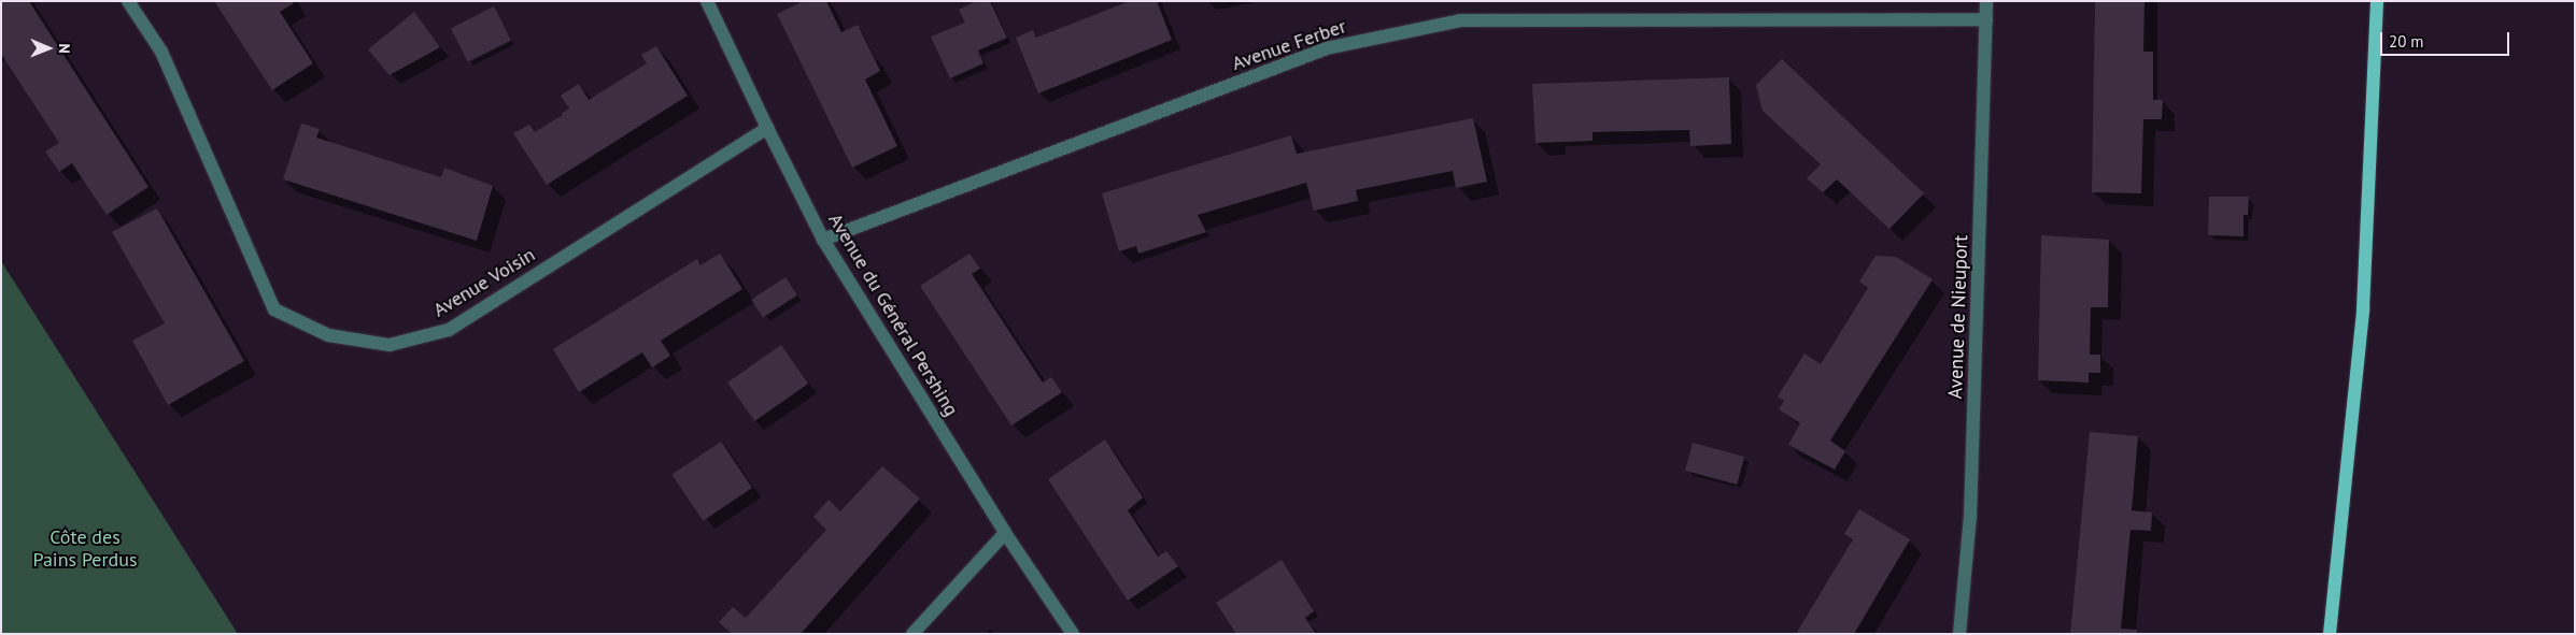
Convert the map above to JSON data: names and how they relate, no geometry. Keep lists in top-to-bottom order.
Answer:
{
  "streets": {
    "street": [
      "Avenue Ferber",
      "Avenue Voisin",
      "Avenue du Général Pershing",
      "Avenue de Nieuport"
    ]
  },
  "crossings": [
    ["Avenue Ferber", "Avenue du Général Pershing"],
    ["Avenue Ferber", "Avenue de Nieuport"],
    ["Avenue Voisin", "Avenue du Général Pershing"]
  ],
  "parks": ["Côte des Pains Perdus"],
  "scale_bar": "20 m",
  "north": "right"
}
